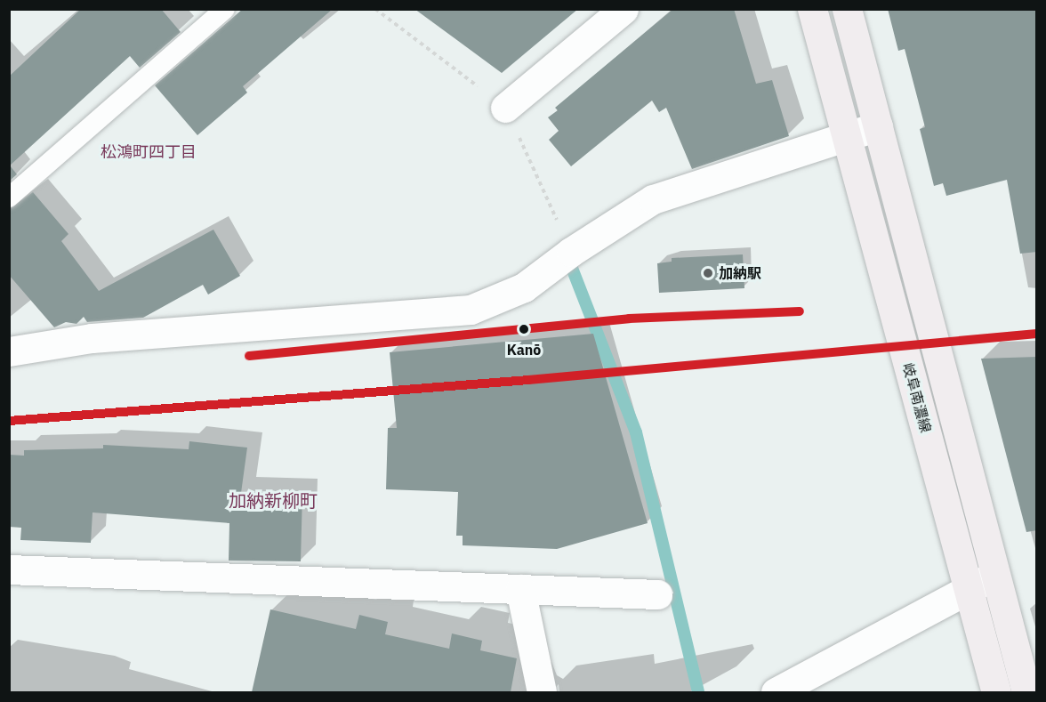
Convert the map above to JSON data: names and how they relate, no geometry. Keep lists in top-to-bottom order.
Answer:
{
  "streets": {
    "main road": ["岐阜南濃線"]
  },
  "districts": ["松鴻町四丁目", "加納新柳町"],
  "places": ["加納駅", "Kanō"]
}
